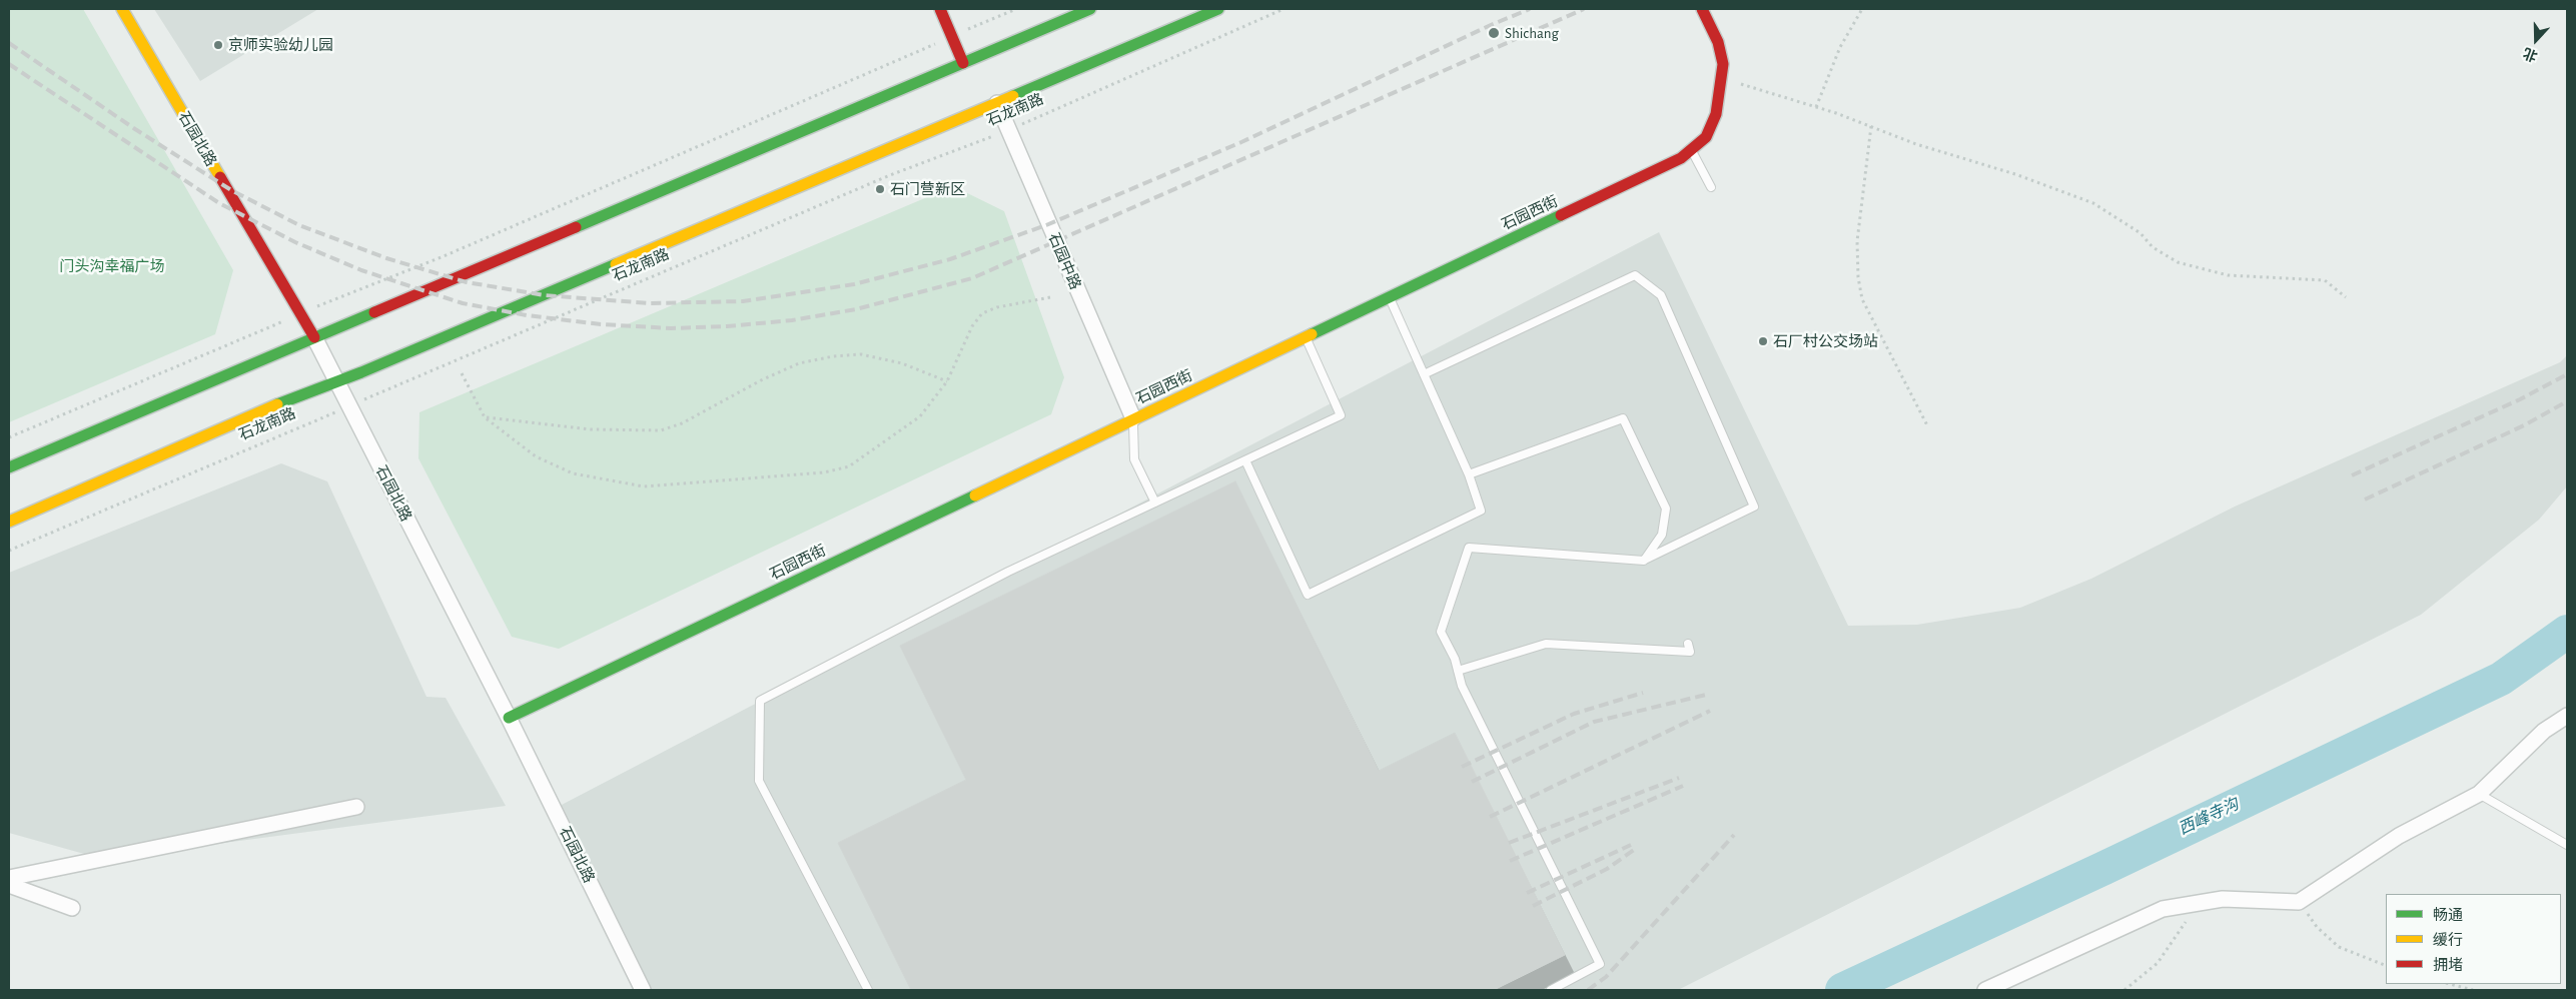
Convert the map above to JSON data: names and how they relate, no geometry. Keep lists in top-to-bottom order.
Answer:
{
  "streets": {
    "main road": ["石龙南路", "石园北路", "石园西街"],
    "street": ["石园中路"]
  },
  "crossings": [
    ["石龙南路", "石园北路"],
    ["石龙南路", "石园中路"],
    ["石园北路", "石园西街"],
    ["石园西街", "石园中路"]
  ],
  "water": ["西峰寺沟"],
  "parks": ["门头沟幸福广场"],
  "places": [
    "Shichang",
    "京师实验幼儿园",
    "石门营新区",
    "石厂村公交场站"
  ],
  "legend": ["畅通", "缓行", "拥堵"],
  "north": "bottom"
}
